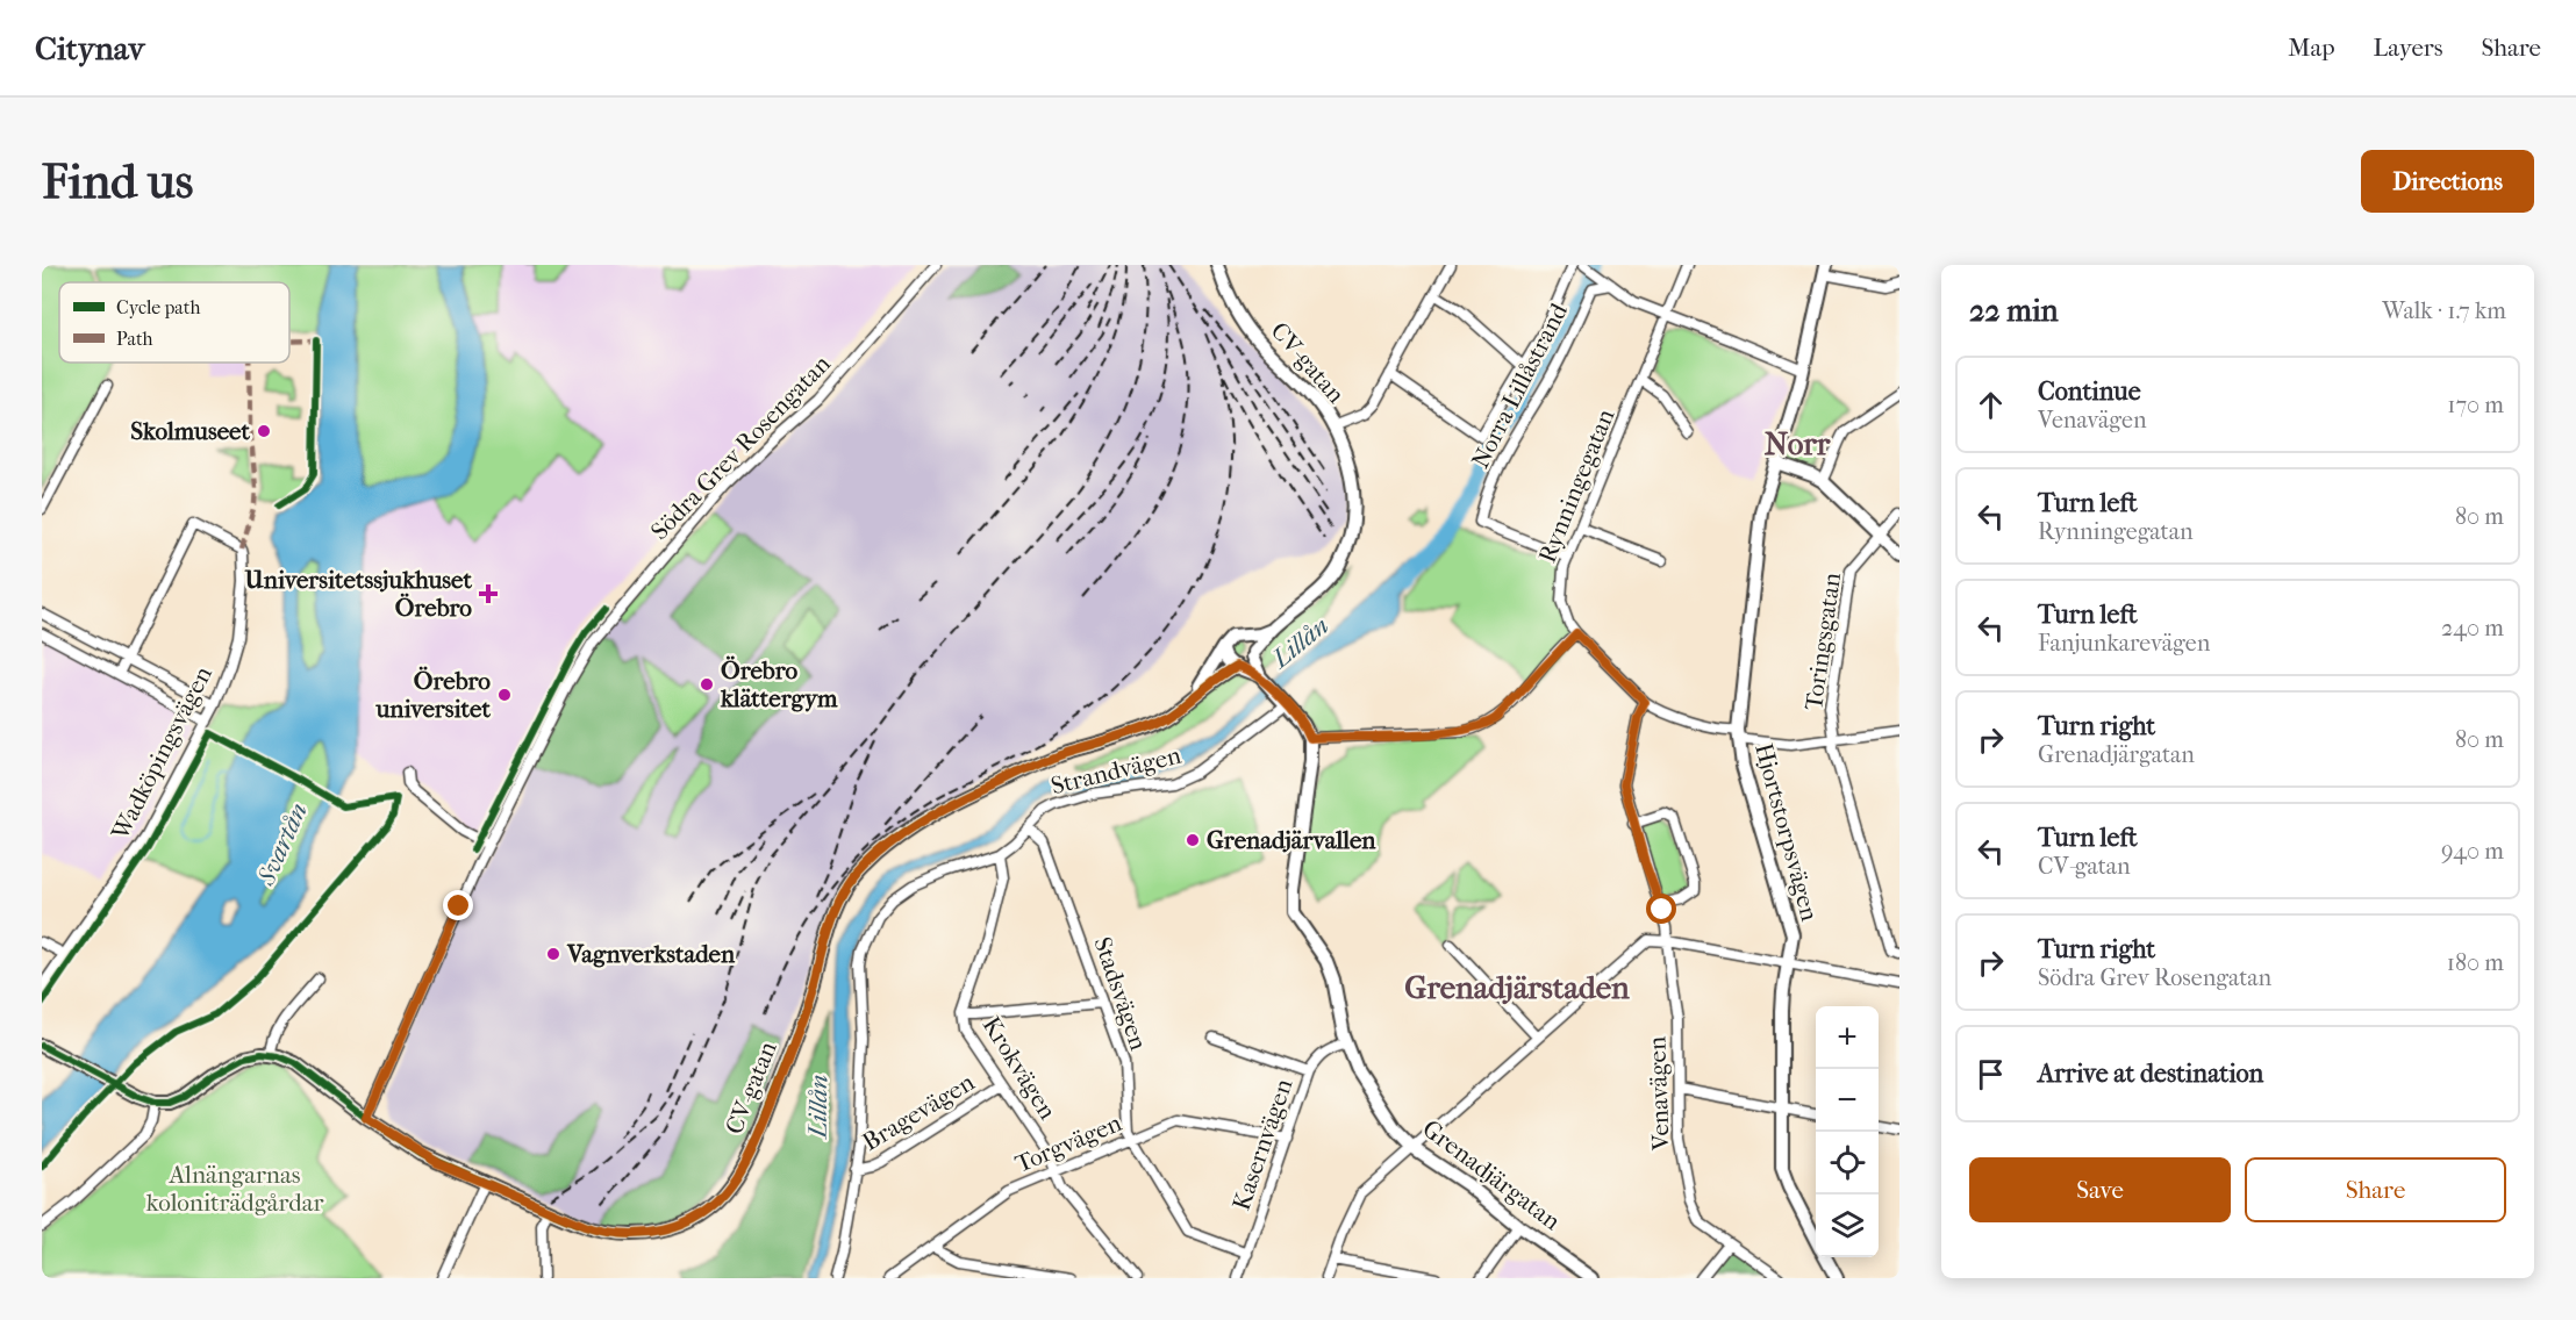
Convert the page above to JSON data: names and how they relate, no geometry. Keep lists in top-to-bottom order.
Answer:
{
  "streets": {
    "street": [
      "CV-gatan",
      "Norra Lillåstrand",
      "Södra Grev Rosengatan",
      "Rynningegatan",
      "Toringsgatan",
      "Wadköpingsvägen",
      "Strandvägen",
      "Hjortstorpsvägen",
      "Stadsvägen",
      "Krokvägen",
      "Venavägen",
      "Bragevägen",
      "Torgvägen",
      "Kasernvägen",
      "Grenadjärgatan"
    ]
  },
  "crossings": [
    ["CV-gatan", "Södra Grev Rosengatan"],
    ["Norra Lillåstrand", "Rynningegatan"],
    ["Rynningegatan", "Venavägen"],
    ["Strandvägen", "Stadsvägen"],
    ["Strandvägen", "Krokvägen"],
    ["Strandvägen", "Bragevägen"],
    ["Stadsvägen", "Torgvägen"],
    ["Stadsvägen", "Kasernvägen"],
    ["Krokvägen", "Bragevägen"],
    ["Krokvägen", "Torgvägen"],
    ["Torgvägen", "Kasernvägen"],
    ["Kasernvägen", "Grenadjärgatan"]
  ],
  "districts": ["Norr", "Grenadjärstaden"],
  "water": ["Lillån", "Svartån"],
  "parks": ["Alnängarnas koloniträdgårdar"],
  "places": {
    "other": [
      "Skolmuseet",
      "Örebro klättergym",
      "Örebro universitet",
      "Grenadjärvallen",
      "Vagnverkstaden"
    ],
    "health": ["Universitetssjukhuset Örebro"]
  },
  "legend": ["Cycle path", "Path"],
  "page": {
    "header": "Citynav",
    "nav": ["Map", "Layers", "Share"],
    "buttons": [
      "Directions",
      ["Save", "Share"]
    ],
    "title": "Find us",
    "heading": ["22 min", "Walk · 1.7 km"],
    "list": [
      ["Continue", "Venavägen", "170 m"],
      ["Turn left", "Rynningegatan", "80 m"],
      ["Turn left", "Fanjunkarevägen", "240 m"],
      ["Turn right", "Grenadjärgatan", "80 m"],
      ["Turn left", "CV-gatan", "940 m"],
      ["Turn right", "Södra Grev Rosengatan", "180 m"],
      "Arrive at destination"
    ],
    "map_buttons": ["+", "−"]
  }
}
